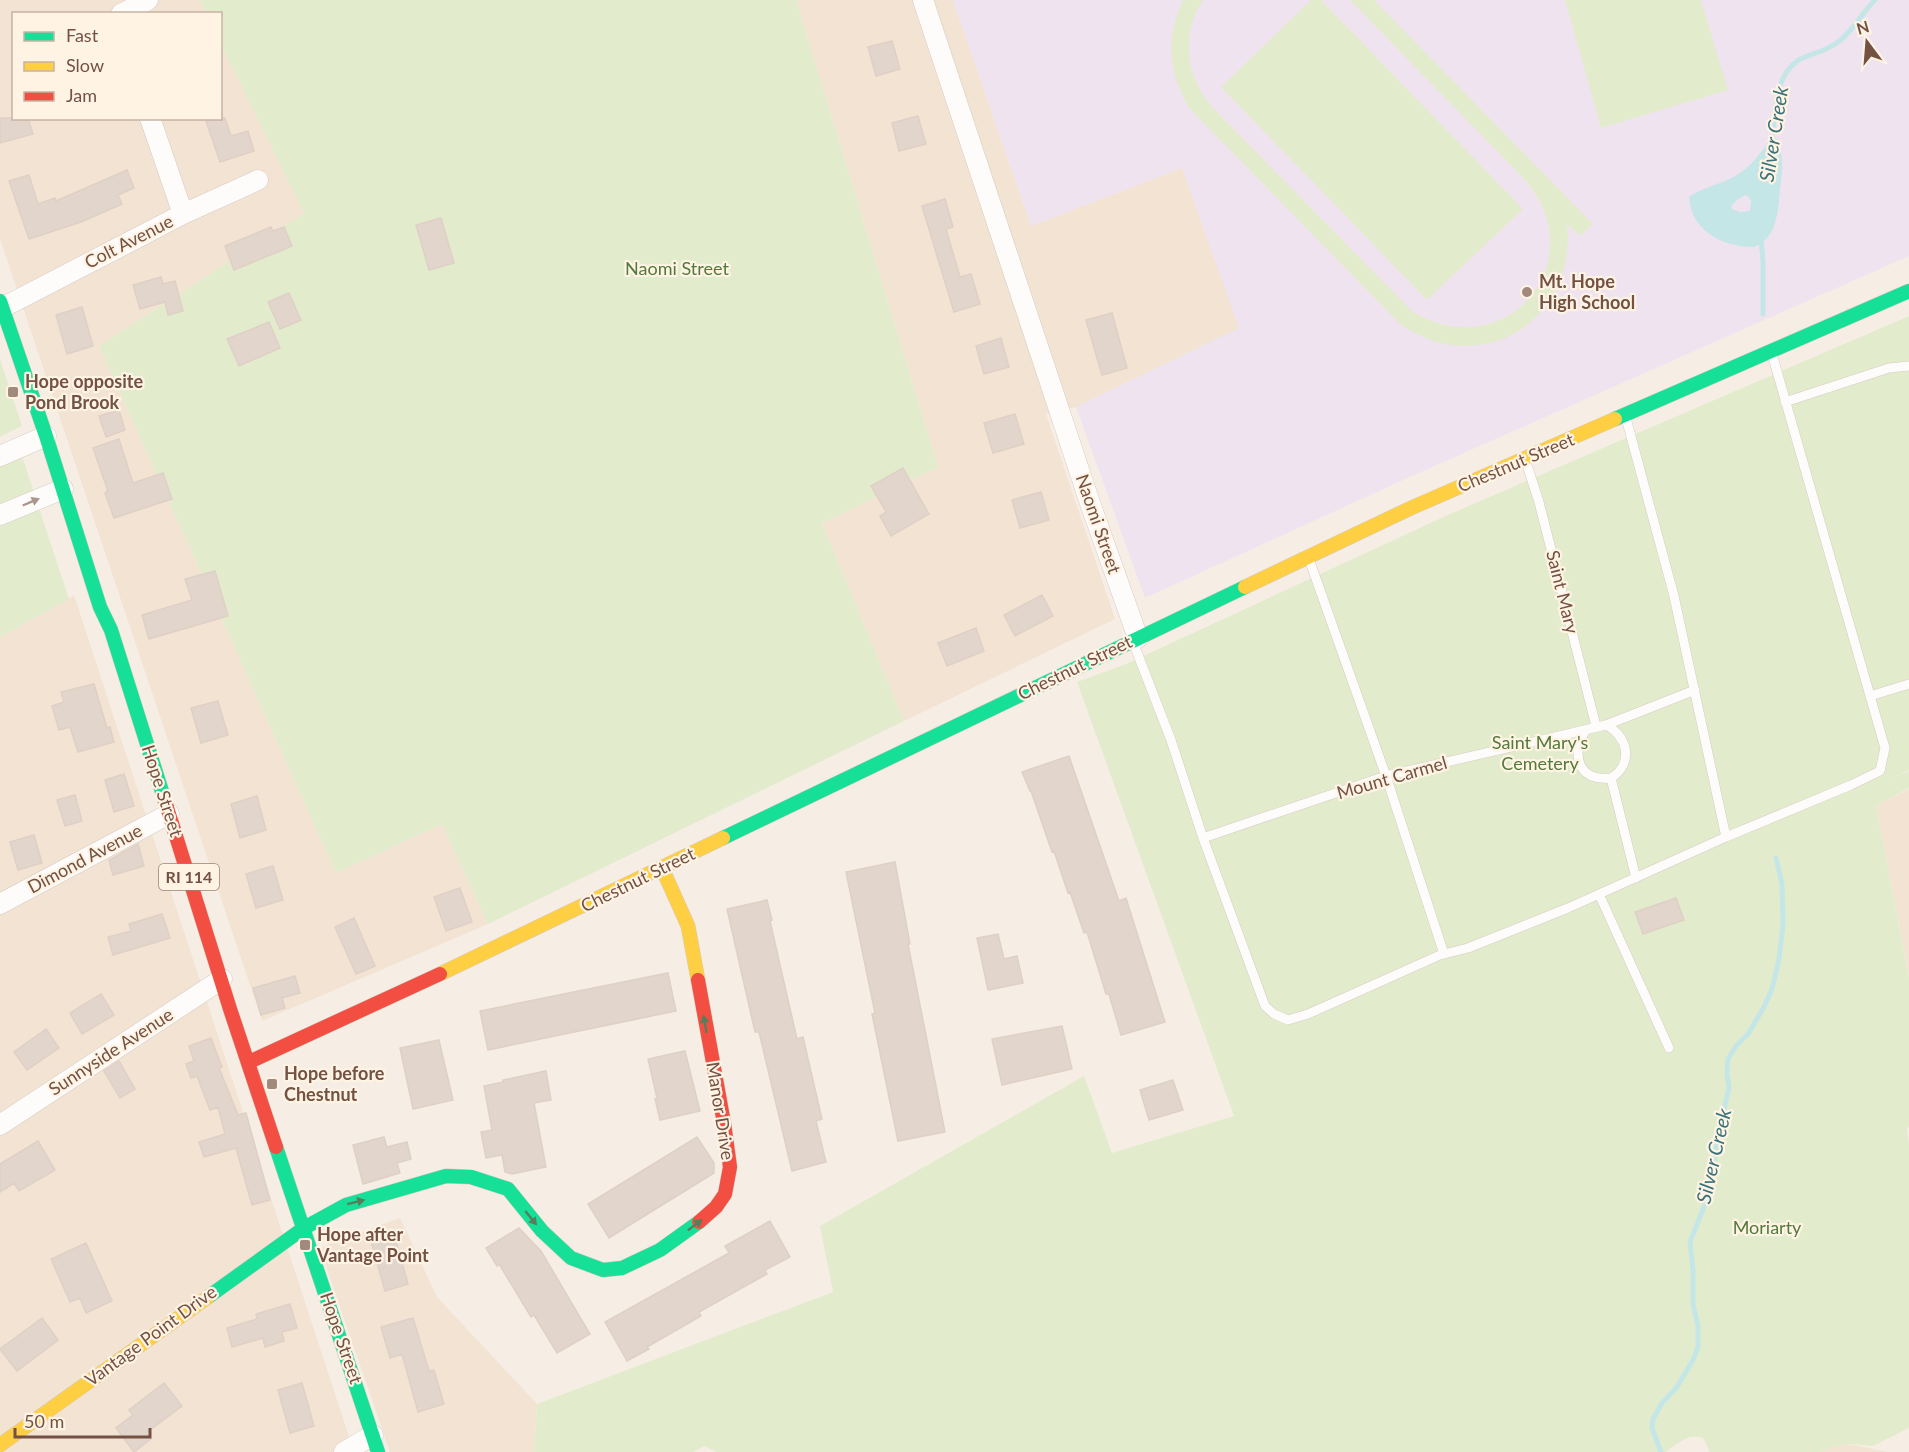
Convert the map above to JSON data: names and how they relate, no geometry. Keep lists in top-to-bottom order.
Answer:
{
  "streets": {
    "street": [
      "Colt Avenue",
      "Chestnut Street",
      "Naomi Street",
      "Hope Street",
      "Dimond Avenue",
      "RI 114",
      "Sunnyside Avenue",
      "Manor Drive",
      "Vantage Point Drive"
    ],
    "lane": ["Saint Mary", "Mount Carmel"]
  },
  "crossings": [
    ["Colt Avenue", "Hope Street"],
    ["Chestnut Street", "Naomi Street"],
    ["Chestnut Street", "Saint Mary"],
    ["Chestnut Street", "Hope Street"],
    ["Chestnut Street", "Manor Drive"],
    ["Saint Mary", "Mount Carmel"],
    ["Hope Street", "Dimond Avenue"],
    ["Hope Street", "Sunnyside Avenue"],
    ["Hope Street", "Manor Drive"],
    ["Hope Street", "Vantage Point Drive"],
    ["Manor Drive", "Vantage Point Drive"]
  ],
  "water": ["Silver Creek"],
  "parks": ["Naomi Street", "Saint Mary's Cemetery", "Moriarty"],
  "places": {
    "other": ["Mt. Hope High School"],
    "transit": ["Hope opposite Pond Brook", "Hope before Chestnut", "Hope after Vantage Point"]
  },
  "legend": ["Fast", "Slow", "Jam"],
  "scale_bar": "50 m",
  "north": "top"
}
